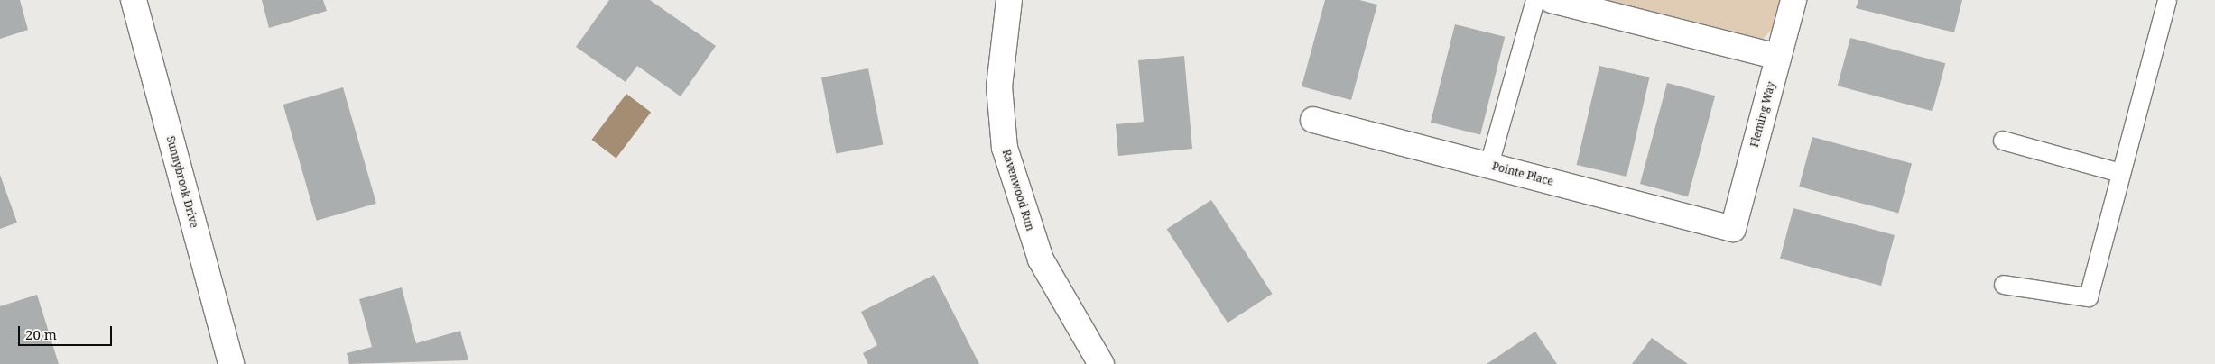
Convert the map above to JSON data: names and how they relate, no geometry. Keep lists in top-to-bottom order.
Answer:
{
  "streets": {
    "street": [
      "Fleming Way",
      "Pointe Place",
      "Sunnybrook Drive",
      "Ravenwood Run"
    ]
  },
  "crossings": [
    ["Fleming Way", "Pointe Place"]
  ],
  "scale_bar": "20 m"
}
